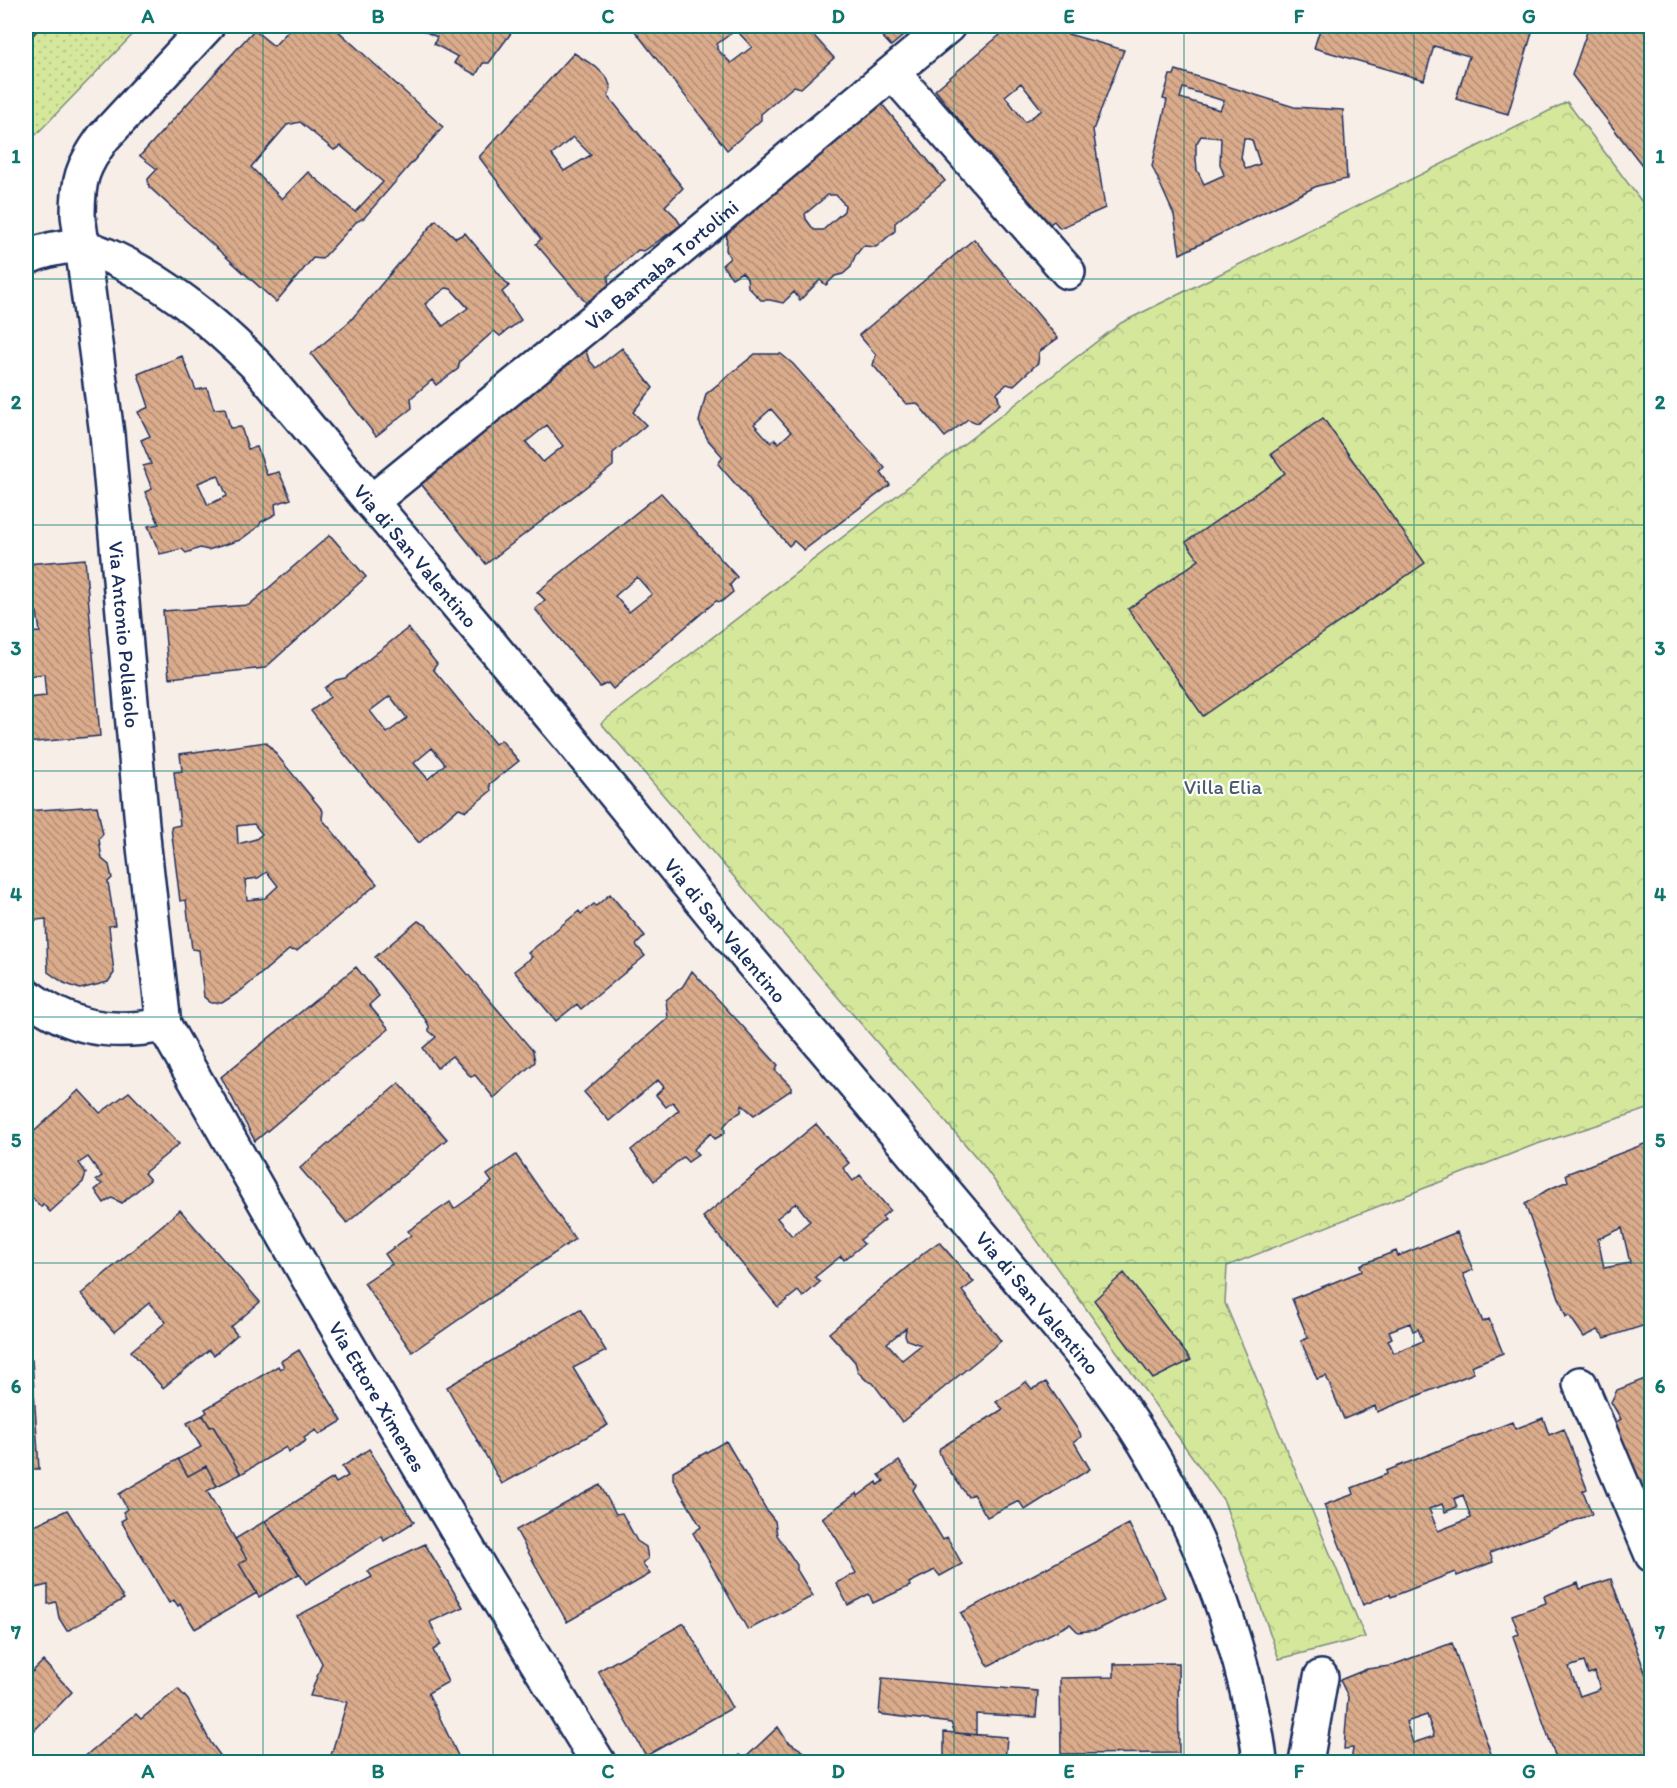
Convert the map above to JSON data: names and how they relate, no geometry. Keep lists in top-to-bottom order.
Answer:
{
  "streets": {
    "street": [
      "Via Barnaba Tortolini",
      "Via di San Valentino",
      "Via Antonio Pollaiolo",
      "Via Ettore Ximenes"
    ]
  },
  "crossings": [
    ["Via Barnaba Tortolini", "Via di San Valentino"],
    ["Via di San Valentino", "Via Antonio Pollaiolo"],
    ["Via Antonio Pollaiolo", "Via Ettore Ximenes"]
  ],
  "parks": ["Villa Elia"],
  "grid": {
    "columns": [
      "A",
      "B",
      "C",
      "D",
      "E",
      "F",
      "G"
    ],
    "rows": [
      "1",
      "2",
      "3",
      "4",
      "5",
      "6",
      "7"
    ]
  }
}
